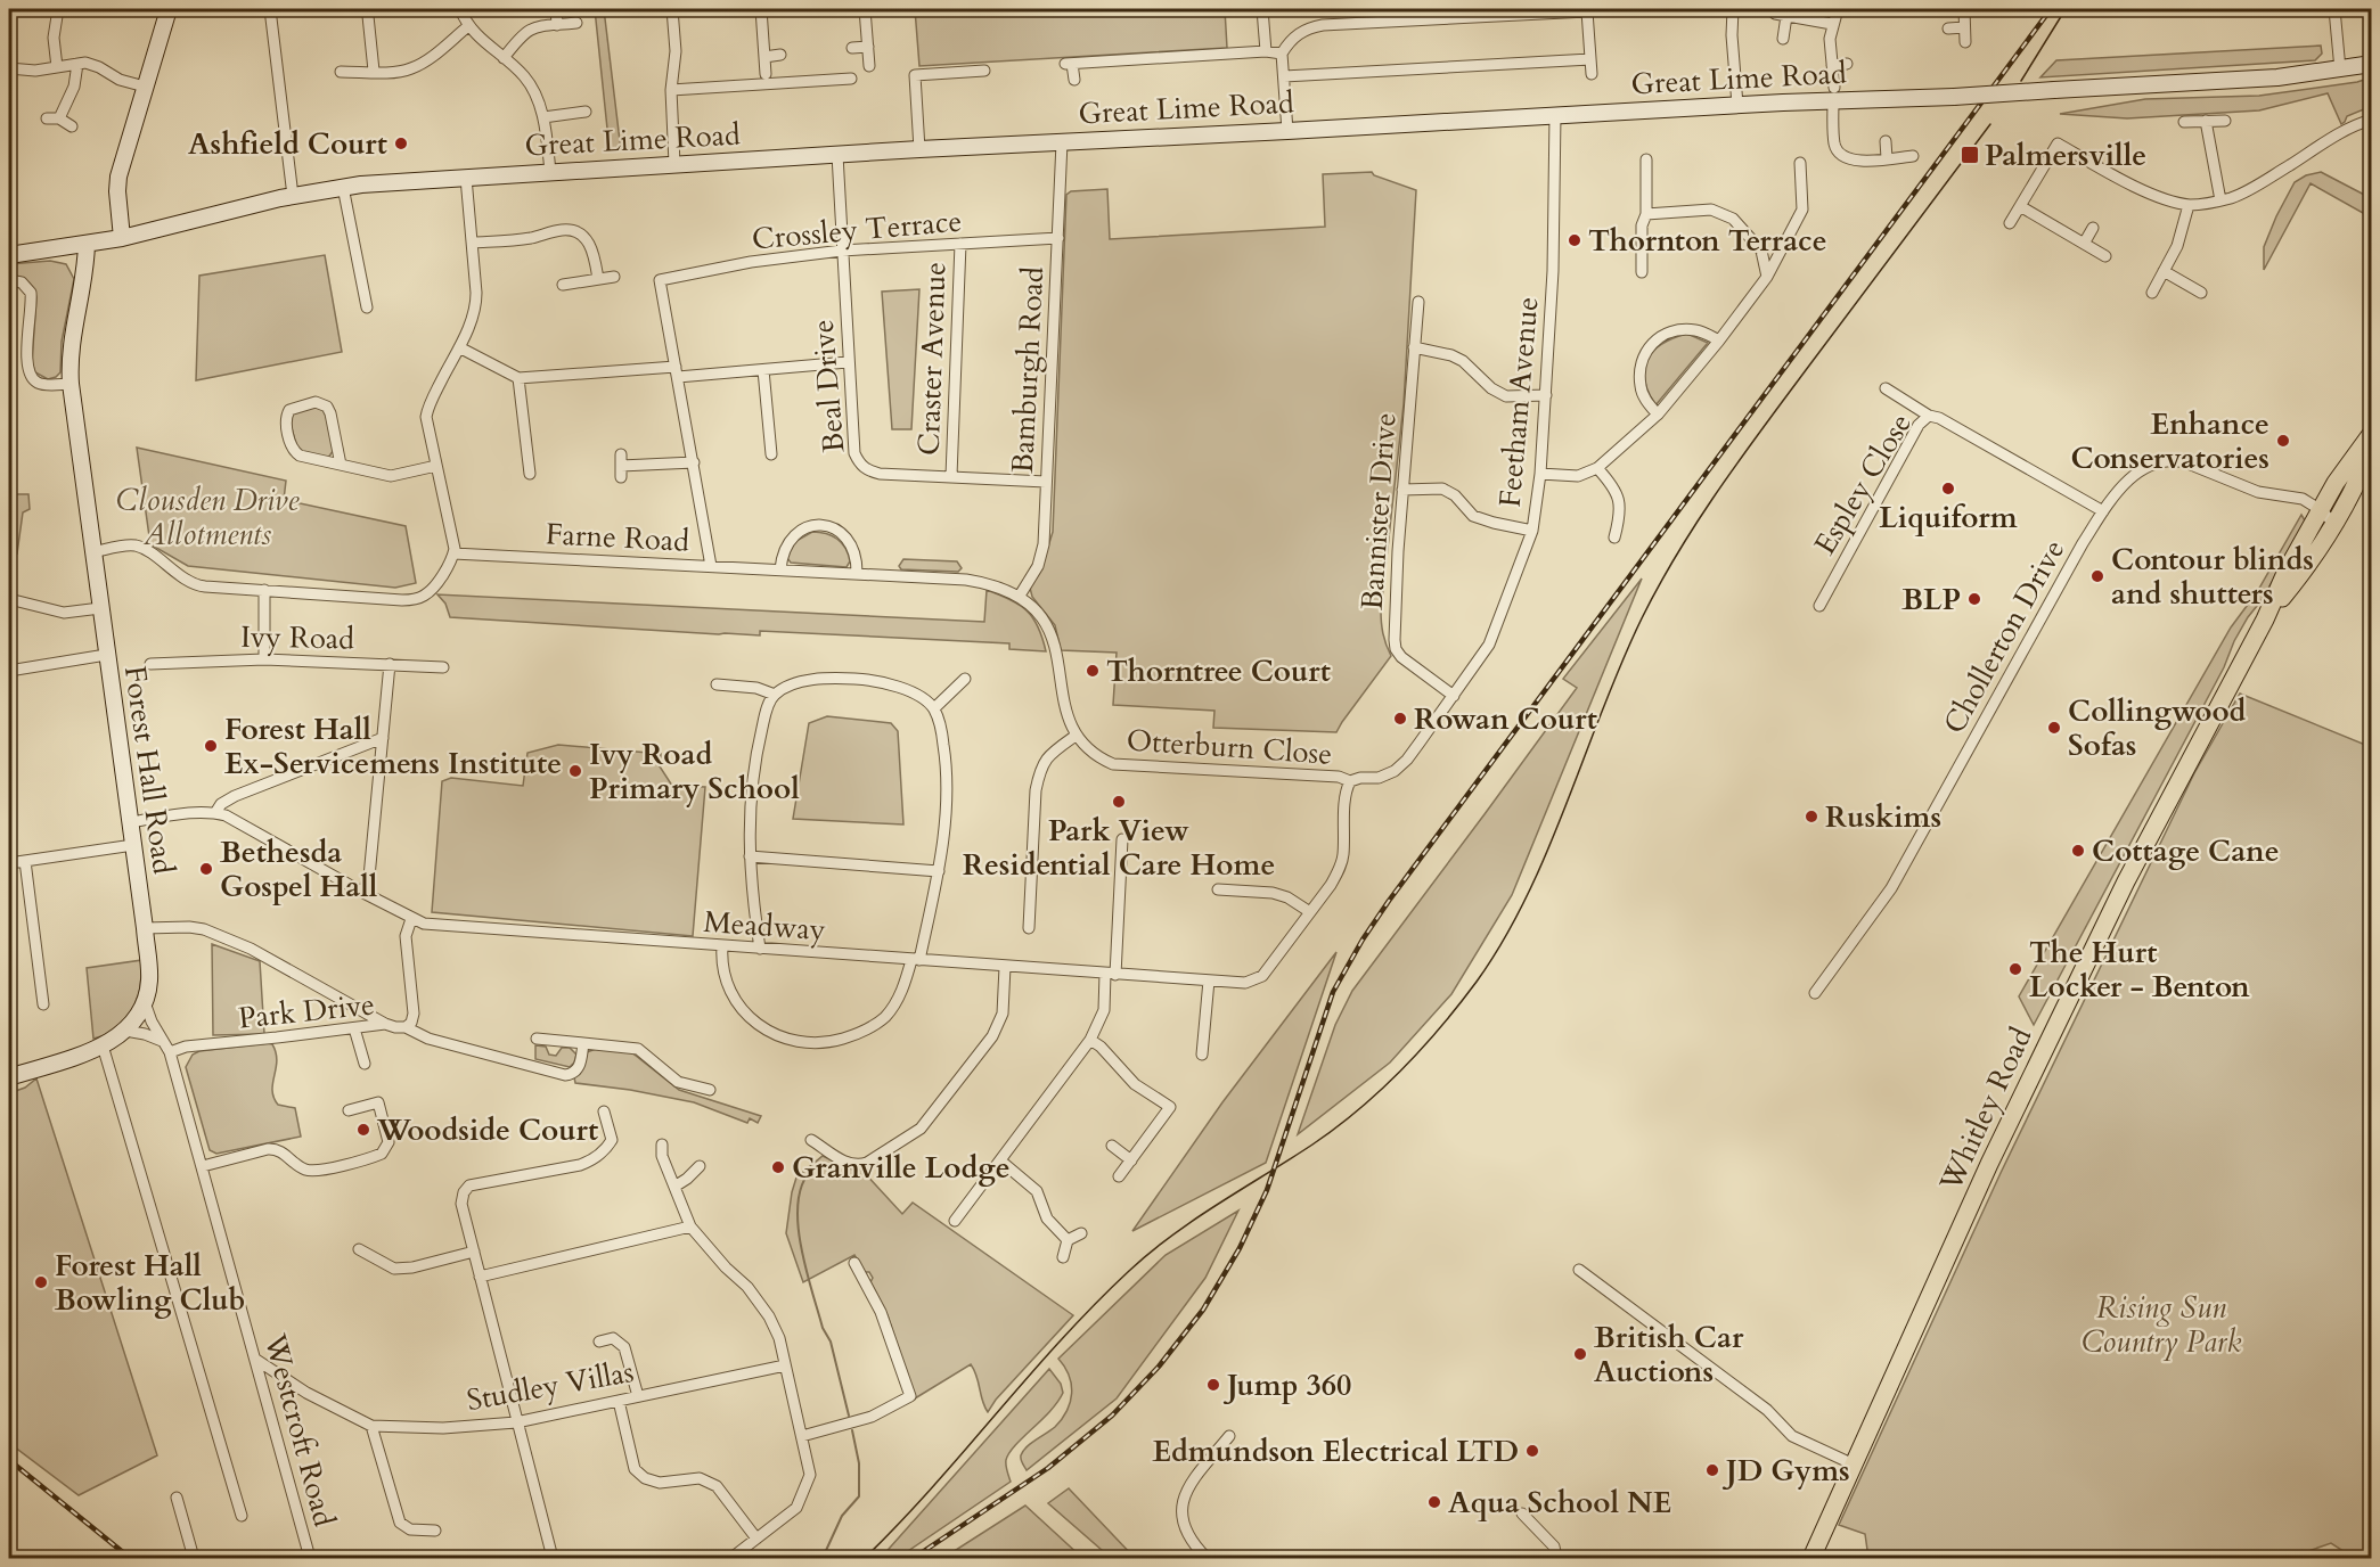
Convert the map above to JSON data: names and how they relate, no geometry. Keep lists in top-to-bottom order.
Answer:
{
  "streets": {
    "main road": ["Great Lime Road", "Forest Hall Road", "Whitley Road"],
    "street": [
      "Crossley Terrace",
      "Craster Avenue",
      "Bamburgh Road",
      "Beal Drive",
      "Feetham Avenue",
      "Espley Close",
      "Bannister Drive",
      "Farne Road",
      "Chollerton Drive",
      "Ivy Road",
      "Otterburn Close",
      "Meadway",
      "Park Drive",
      "Studley Villas",
      "Westcroft Road"
    ]
  },
  "crossings": [
    ["Great Lime Road", "Bamburgh Road"],
    ["Great Lime Road", "Beal Drive"],
    ["Great Lime Road", "Feetham Avenue"],
    ["Great Lime Road", "Forest Hall Road"],
    ["Crossley Terrace", "Craster Avenue"],
    ["Crossley Terrace", "Bamburgh Road"],
    ["Crossley Terrace", "Beal Drive"],
    ["Craster Avenue", "Beal Drive"],
    ["Bamburgh Road", "Beal Drive"],
    ["Bamburgh Road", "Farne Road"],
    ["Feetham Avenue", "Bannister Drive"],
    ["Feetham Avenue", "Otterburn Close"],
    ["Feetham Avenue", "Meadway"],
    ["Espley Close", "Chollerton Drive"],
    ["Chollerton Drive", "Whitley Road"],
    ["Otterburn Close", "Meadway"],
    ["Forest Hall Road", "Westcroft Road"],
    ["Park Drive", "Westcroft Road"],
    ["Studley Villas", "Westcroft Road"]
  ],
  "parks": ["Clousden Drive Allotments", "Rising Sun Country Park"],
  "places": {
    "other": [
      "Ashfield Court",
      "Thornton Terrace",
      "Enhance Conservatories",
      "Liquiform",
      "Contour blinds and shutters",
      "BLP",
      "Thorntree Court",
      "Rowan Court",
      "Collingwood Sofas",
      "Forest Hall Ex-Servicemens Institute",
      "Ivy Road Primary School",
      "Park View Residential Care Home",
      "Ruskims",
      "Cottage Cane",
      "Bethesda Gospel Hall",
      "The Hurt Locker - Benton",
      "Woodside Court",
      "Granville Lodge",
      "Forest Hall Bowling Club",
      "British Car Auctions",
      "Jump 360",
      "Edmundson Electrical LTD",
      "JD Gyms",
      "Aqua School NE"
    ],
    "transit": ["Palmersville"]
  }
}
